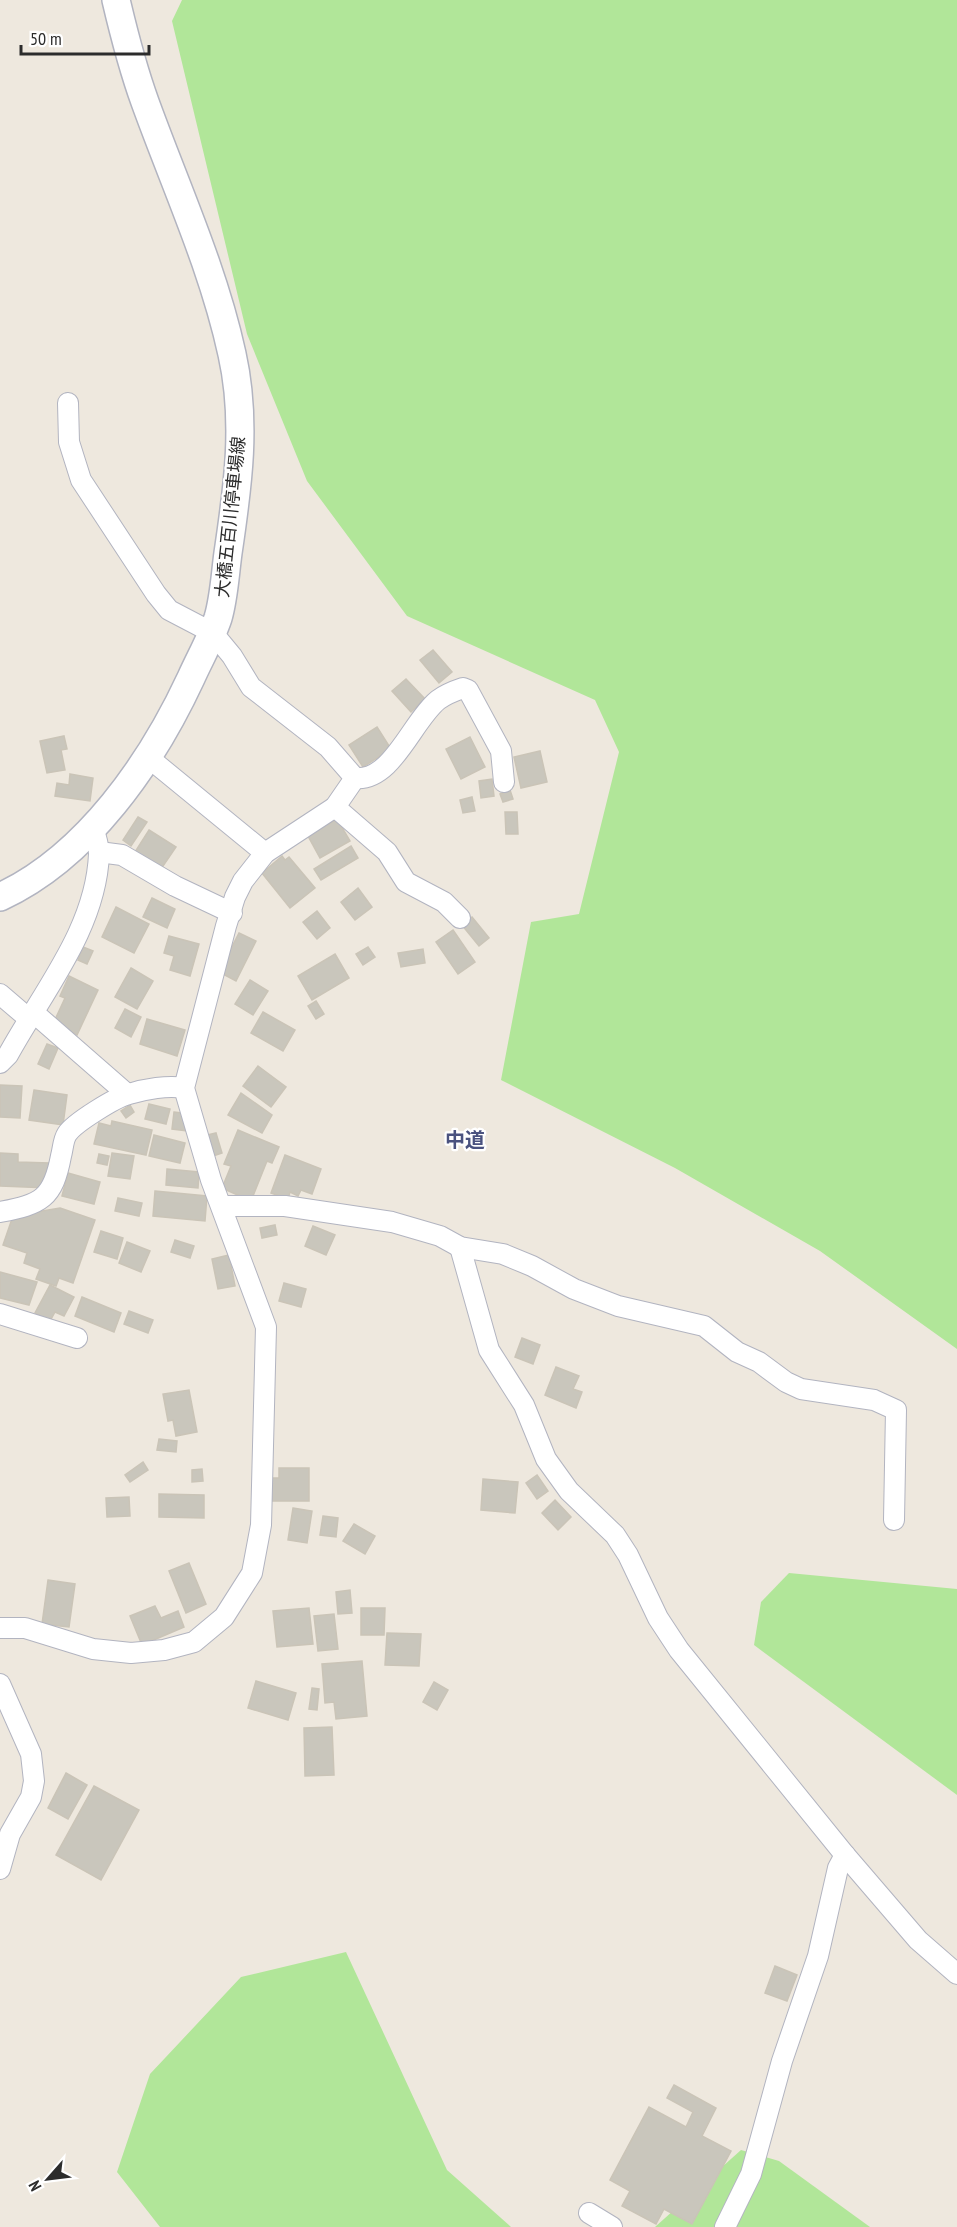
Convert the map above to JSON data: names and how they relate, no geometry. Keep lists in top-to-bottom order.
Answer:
{
  "streets": {
    "main road": ["大橋五百川停車場線"]
  },
  "districts": ["中道"],
  "scale_bar": "50 m",
  "north": "bottom left"
}
